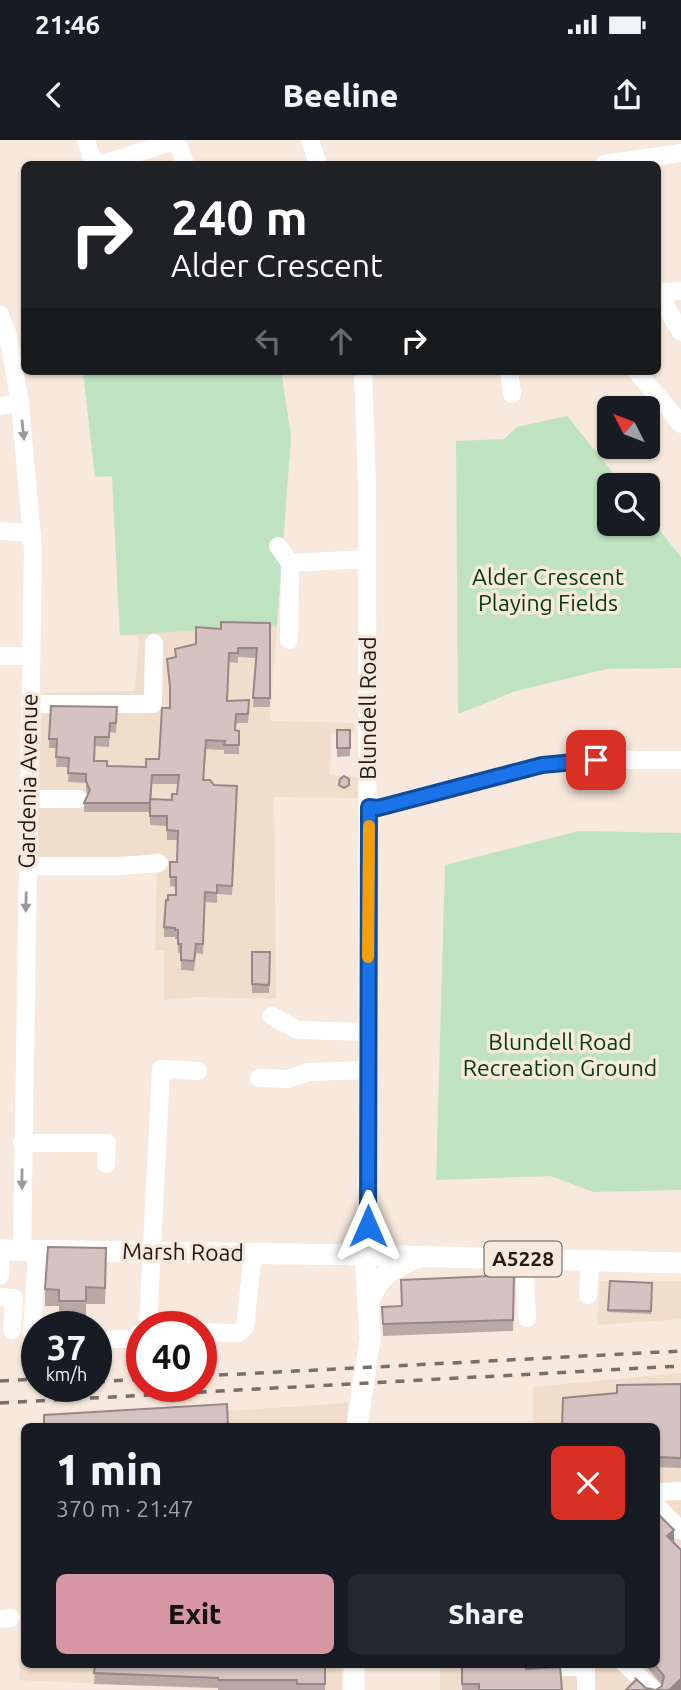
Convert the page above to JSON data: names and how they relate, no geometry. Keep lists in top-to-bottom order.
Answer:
{
  "streets": {
    "main road": ["Marsh Road", "A5228"],
    "street": ["Blundell Road", "Gardenia Avenue"]
  },
  "crossings": [
    ["Blundell Road", "Marsh Road"],
    ["Blundell Road", "A5228"],
    ["Gardenia Avenue", "Marsh Road"],
    ["Marsh Road", "A5228"]
  ],
  "one_way": ["Gardenia Avenue"],
  "parks": ["Alder Crescent Playing Fields", "Blundell Road Recreation Ground"],
  "north": "top left",
  "page": {
    "status": "21:46",
    "header": "Beeline",
    "turn": ["240 m", "Alder Crescent"],
    "speed": "37 km/h",
    "limit": "40",
    "heading": ["1 min", "370 m · 21:47"],
    "buttons": ["Exit", "Share"]
  }
}
